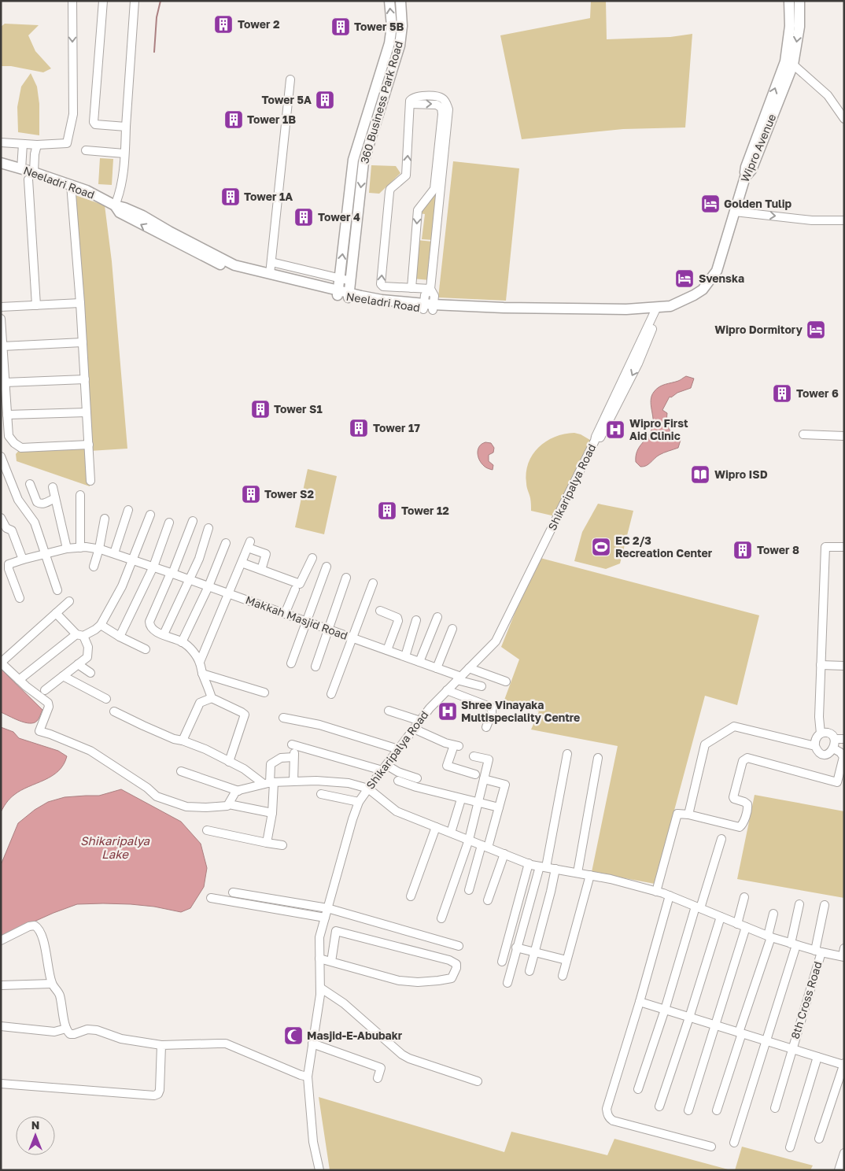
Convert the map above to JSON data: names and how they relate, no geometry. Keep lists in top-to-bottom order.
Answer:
{
  "streets": {
    "main road": ["360 Business Park Road", "Wipro Avenue", "Neeladri Road"],
    "street": ["Shikaripalya Road", "Makkah Masjid Road", "8th Cross Road"]
  },
  "crossings": [
    ["360 Business Park Road", "Neeladri Road"],
    ["Wipro Avenue", "Neeladri Road"],
    ["Wipro Avenue", "Shikaripalya Road"],
    ["Neeladri Road", "Shikaripalya Road"],
    ["Shikaripalya Road", "Makkah Masjid Road"]
  ],
  "water": ["Shikaripalya Lake"],
  "places": {
    "building": [
      "Tower 2",
      "Tower 5B",
      "Tower 5A",
      "Tower 1B",
      "Tower 1A",
      "Tower 4",
      "Tower 6",
      "Tower S1",
      "Tower 17",
      "Tower S2",
      "Tower 12",
      "Tower 8"
    ],
    "hotel": ["Golden Tulip", "Svenska", "Wipro Dormitory"],
    "hospital": ["Wipro First Aid Clinic", "Shree Vinayaka Multispeciality Centre"],
    "library": ["Wipro ISD"],
    "sports": ["EC 2/3 Recreation Center"],
    "mosque": ["Masjid-E-Abubakr"]
  },
  "north": "top"
}
